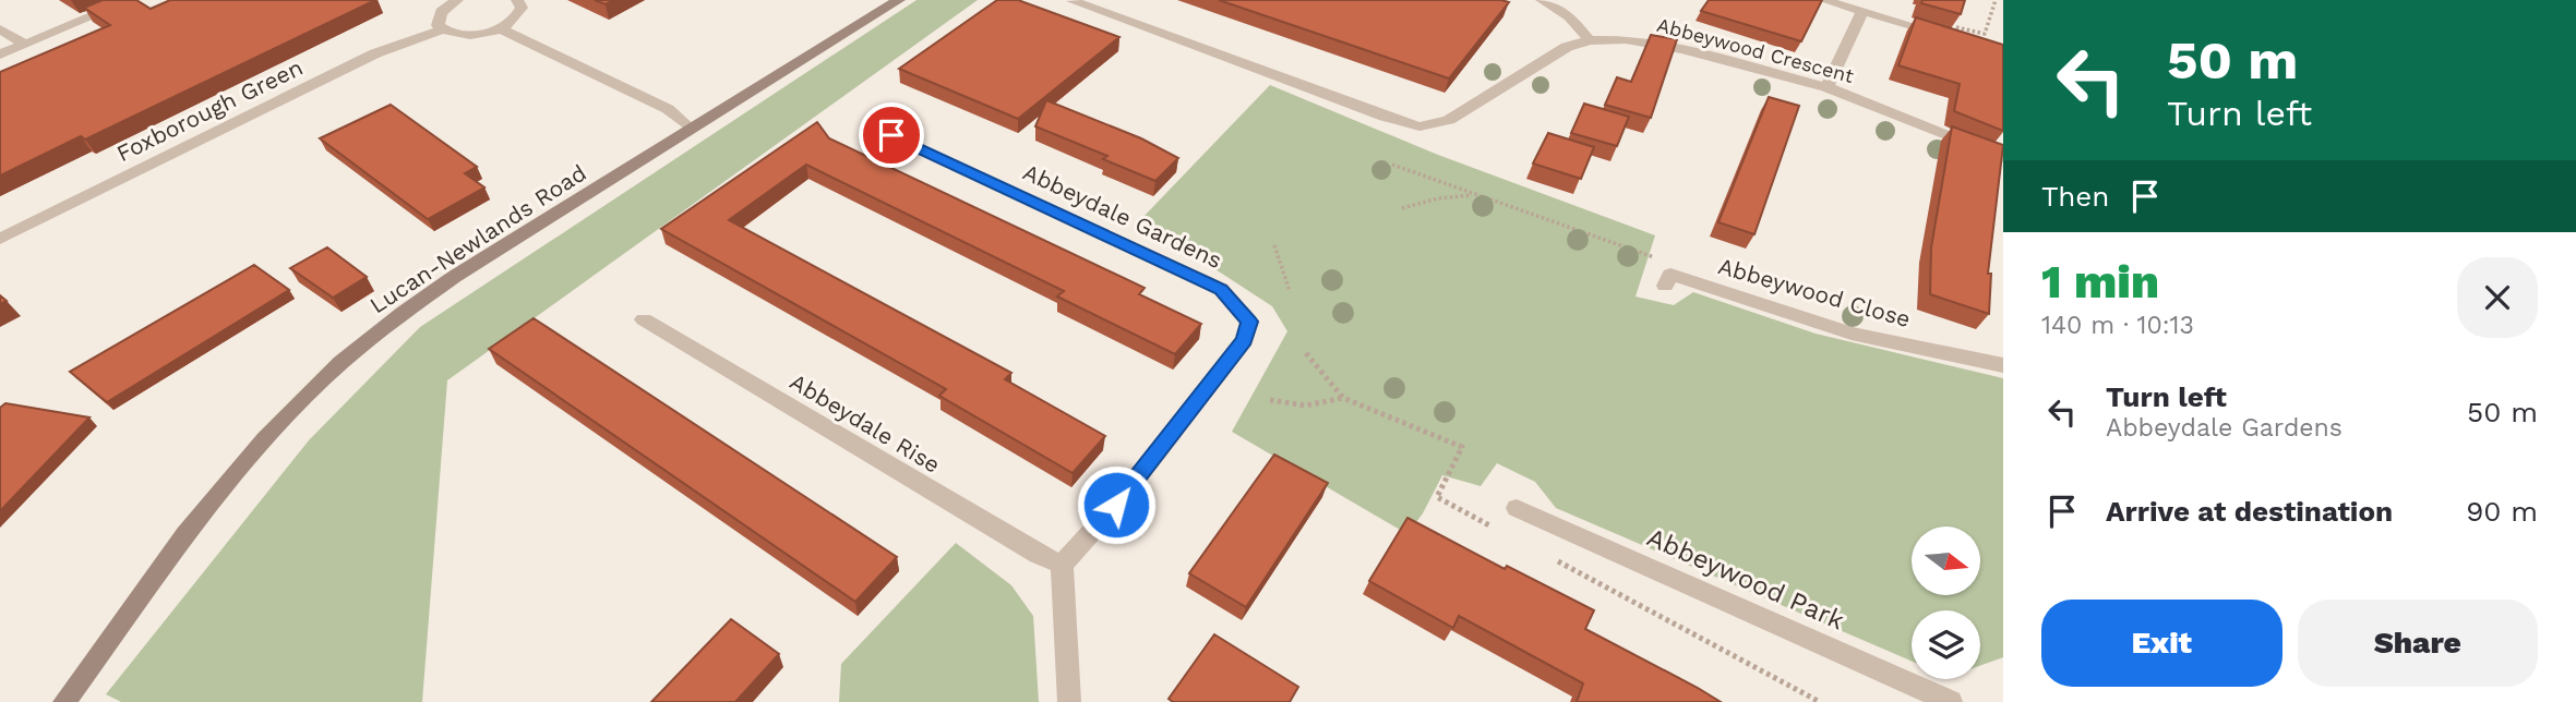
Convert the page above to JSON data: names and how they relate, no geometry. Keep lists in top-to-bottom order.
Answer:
{
  "streets": {
    "street": [
      "Abbeywood Crescent",
      "Foxborough Green",
      "Abbeydale Gardens",
      "Lucan-Newlands Road",
      "Abbeywood Close",
      "Abbeydale Rise",
      "Abbeywood Park"
    ]
  },
  "crossings": [
    ["Abbeydale Gardens", "Abbeydale Rise"]
  ],
  "north": "right",
  "page": {
    "turn": ["50 m", "Turn left"],
    "then": "Then",
    "heading": ["1 min", "140 m · 10:13"],
    "list": [
      {
        "name": "Turn left",
        "note": "Abbeydale Gardens",
        "value": "50 m"
      },
      {
        "name": "Arrive at destination",
        "value": "90 m"
      }
    ],
    "buttons": ["Exit", "Share"]
  }
}
